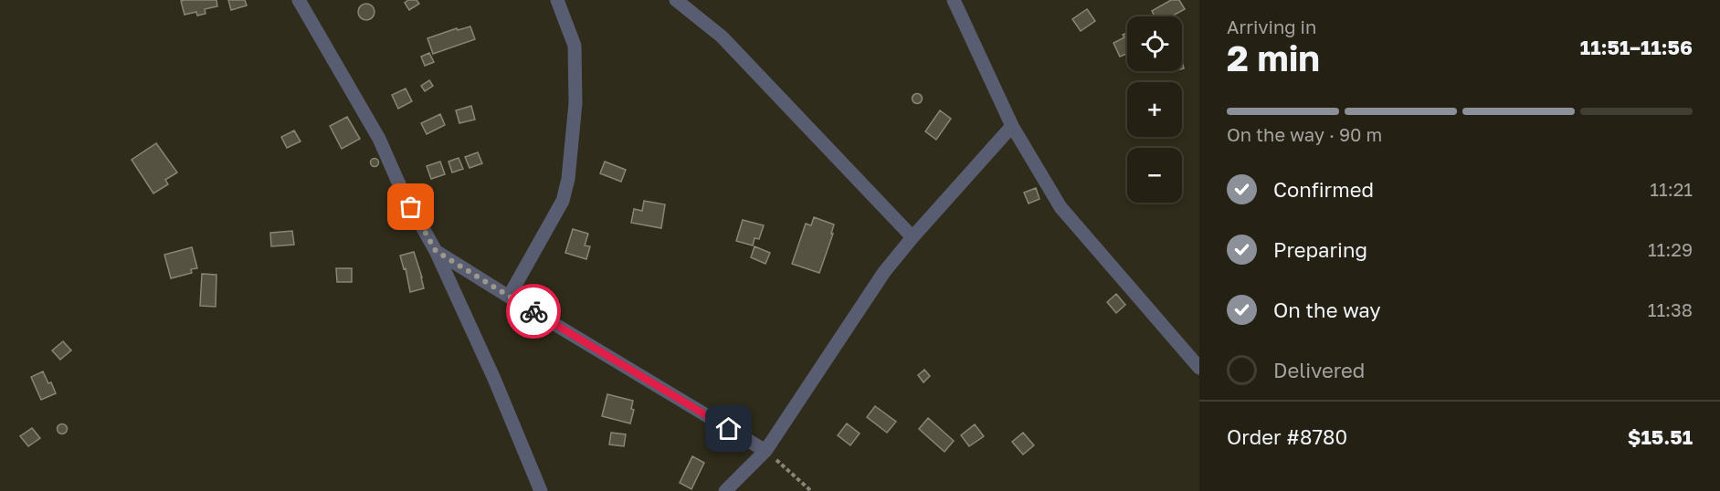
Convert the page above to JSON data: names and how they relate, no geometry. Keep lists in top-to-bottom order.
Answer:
{
  "page": {
    "heading": ["2 min", "Arriving in", "11:51–11:56"],
    "panel": ["Order #8780", "$15.51"],
    "map_buttons": ["+", "−"],
    "bar": "On the way · 90 m",
    "list": [
      ["Confirmed", "11:21"],
      ["Preparing", "11:29"],
      ["On the way", "11:38"],
      "Delivered"
    ]
  }
}
